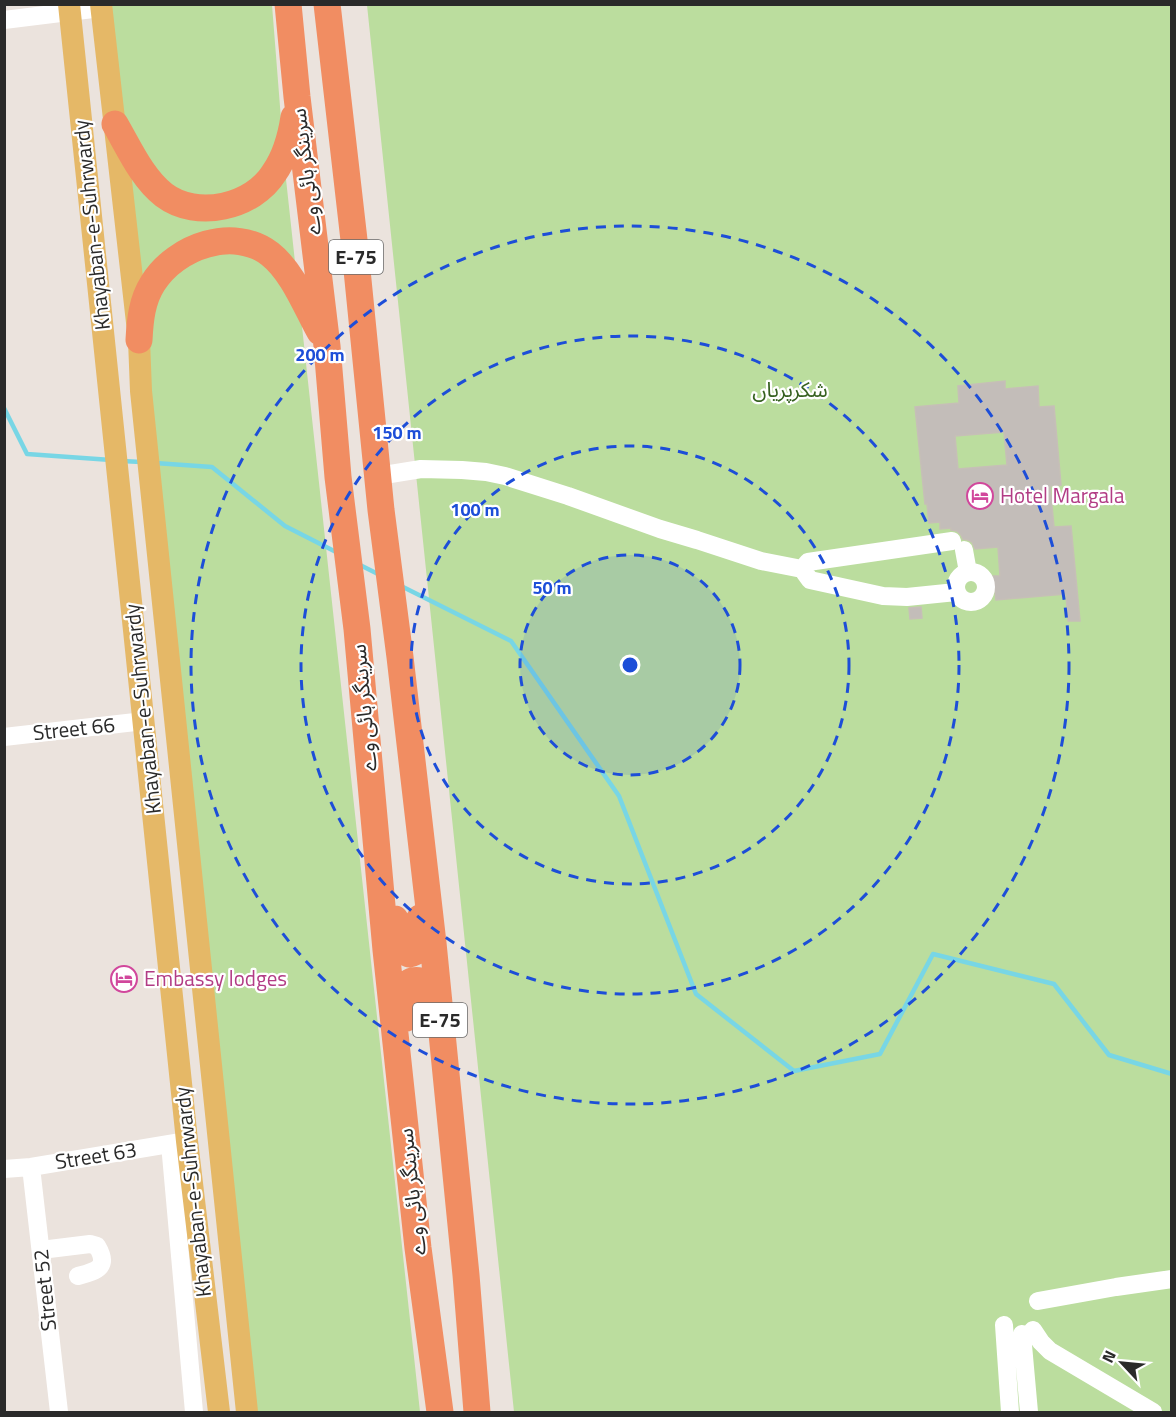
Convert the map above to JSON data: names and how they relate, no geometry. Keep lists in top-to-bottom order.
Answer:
{
  "streets": {
    "highway": ["سرینگر ہائی وے", "E-75"],
    "main road": ["Khayaban-e-Suhrwardy"],
    "street": ["Street 66", "Street 63", "Street 52"]
  },
  "crossings": [
    ["Khayaban-e-Suhrwardy", "Street 66"],
    ["Khayaban-e-Suhrwardy", "Street 63"],
    ["Street 63", "Street 52"]
  ],
  "parks": ["شکرپریاں"],
  "places": {
    "hotel": ["Hotel Margala", "Embassy lodges"]
  },
  "north": "top left",
  "rings": [
    "200 m",
    "150 m",
    "100 m",
    "50 m"
  ]
}
